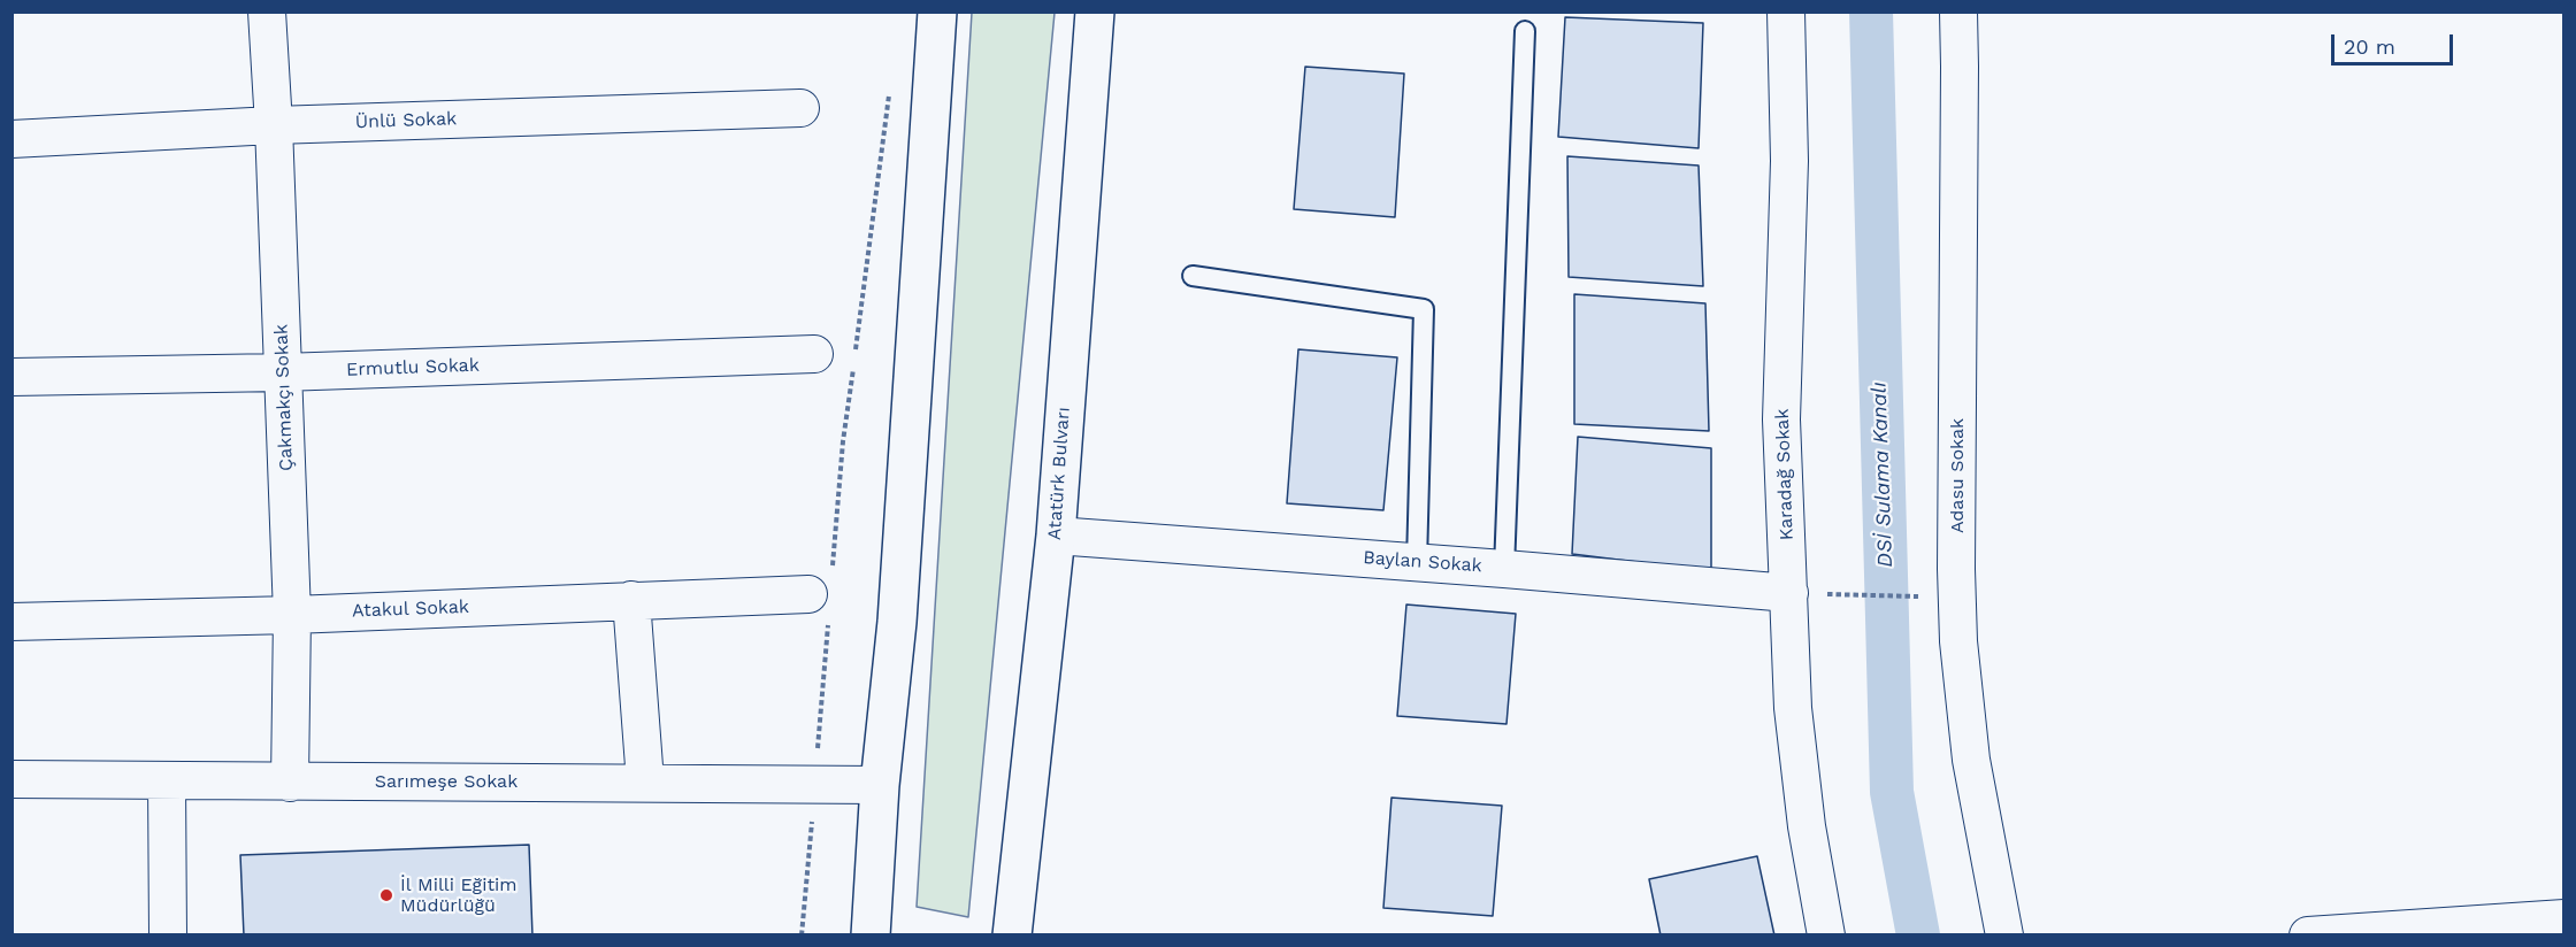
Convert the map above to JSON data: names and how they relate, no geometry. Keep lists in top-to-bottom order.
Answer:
{
  "streets": {
    "main road": ["Atatürk Bulvarı"],
    "street": [
      "Ünlü Sokak",
      "Ermutlu Sokak",
      "Çakmakçı Sokak",
      "Karadağ Sokak",
      "Adasu Sokak",
      "Baylan Sokak",
      "Atakul Sokak",
      "Sarımeşe Sokak"
    ]
  },
  "crossings": [
    ["Ünlü Sokak", "Çakmakçı Sokak"],
    ["Ermutlu Sokak", "Çakmakçı Sokak"],
    ["Çakmakçı Sokak", "Atakul Sokak"],
    ["Çakmakçı Sokak", "Sarımeşe Sokak"],
    ["Atatürk Bulvarı", "Baylan Sokak"],
    ["Karadağ Sokak", "Baylan Sokak"]
  ],
  "water": ["DSİ Sulama Kanalı"],
  "places": ["İl Milli Eğitim Müdürlüğü"],
  "scale_bar": "20 m"
}
